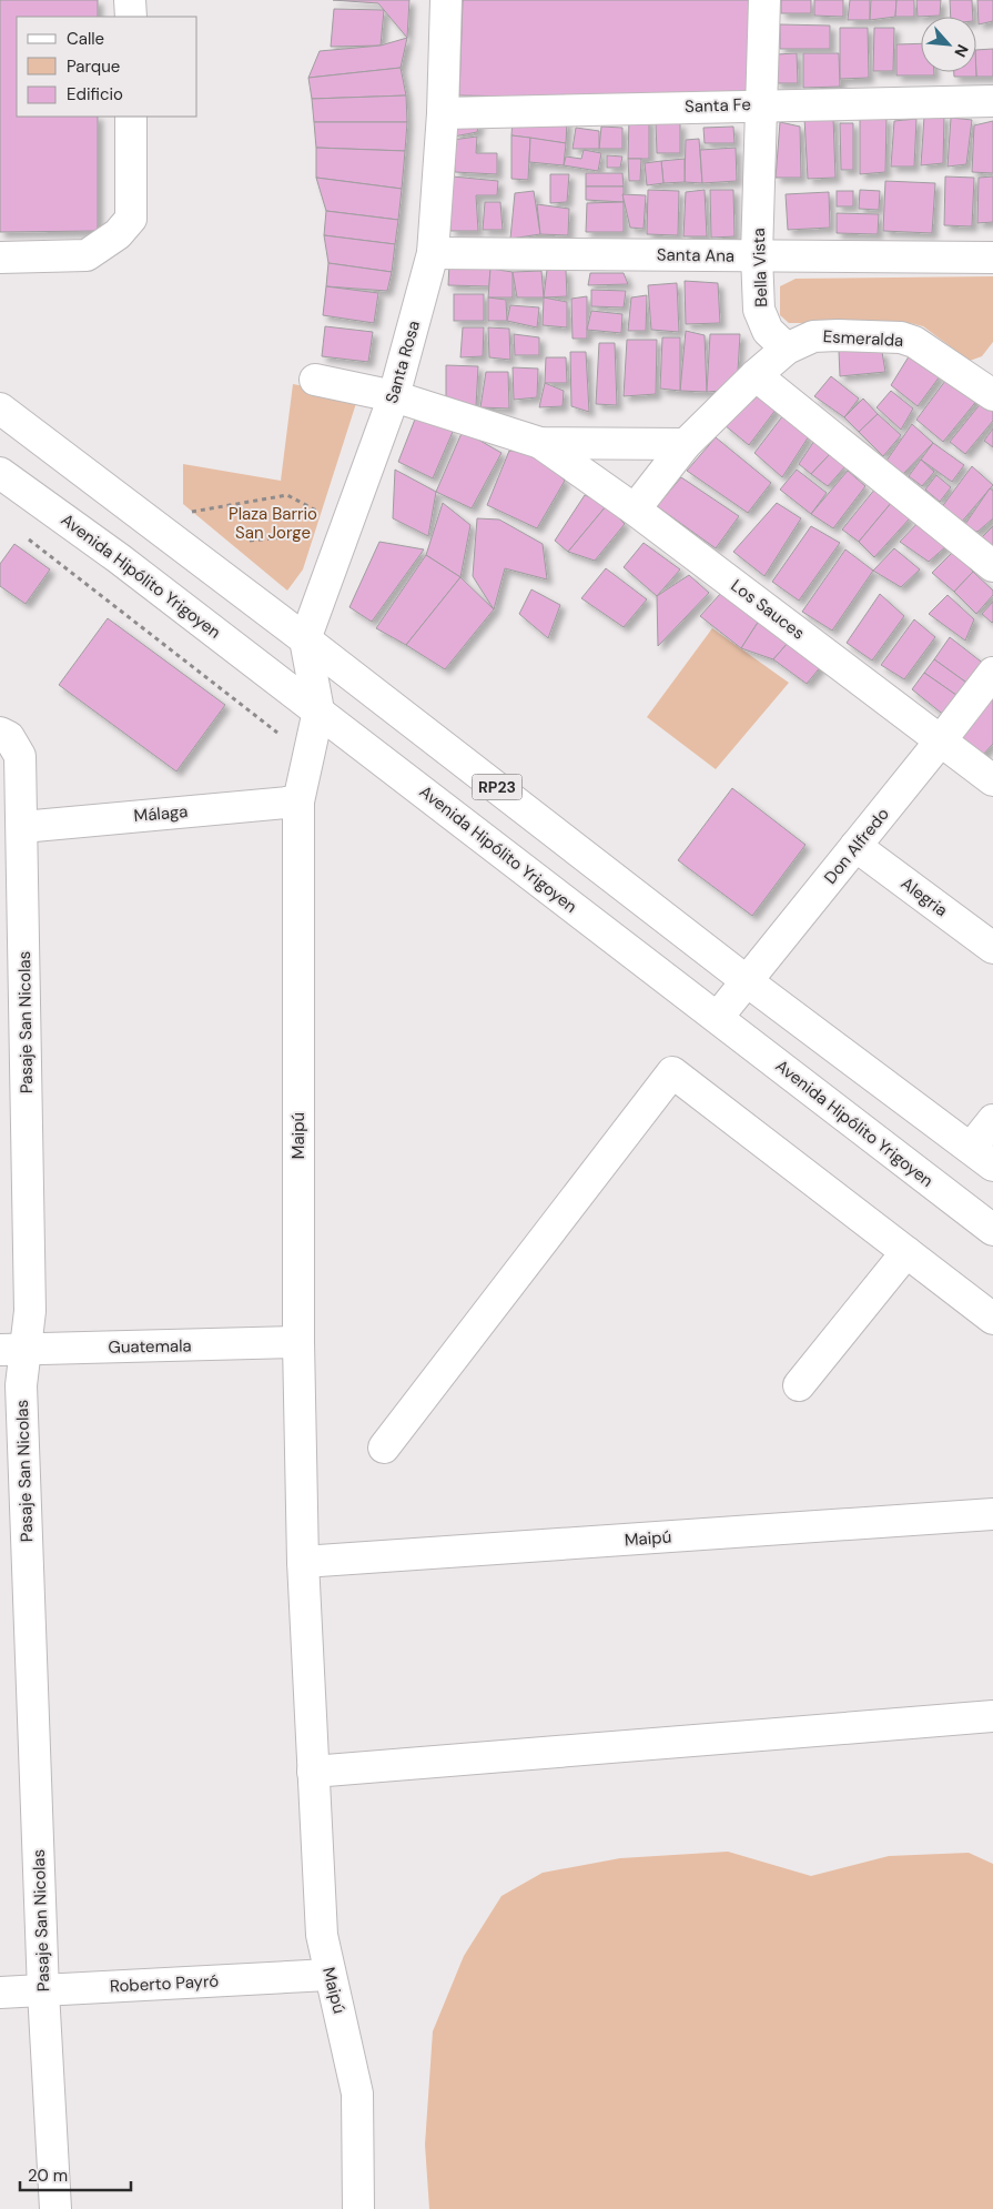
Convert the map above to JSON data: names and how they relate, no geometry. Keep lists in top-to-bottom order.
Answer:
{
  "streets": {
    "street": [
      "Santa Fe",
      "Santa Ana",
      "Bella Vista",
      "Esmeralda",
      "Santa Rosa",
      "Avenida Hipólito Yrigoyen",
      "Los Sauces",
      "RP23",
      "Málaga",
      "Don Alfredo",
      "Alegria",
      "Pasaje San Nicolas",
      "Maipú",
      "Guatemala",
      "Roberto Payró"
    ]
  },
  "crossings": [
    ["Santa Fe", "Bella Vista"],
    ["Santa Fe", "Santa Rosa"],
    ["Santa Ana", "Bella Vista"],
    ["Santa Ana", "Santa Rosa"],
    ["Bella Vista", "Esmeralda"],
    ["Santa Rosa", "Los Sauces"],
    ["Santa Rosa", "RP23"],
    ["Avenida Hipólito Yrigoyen", "Don Alfredo"],
    ["Avenida Hipólito Yrigoyen", "Maipú"],
    ["Los Sauces", "Don Alfredo"],
    ["RP23", "Don Alfredo"],
    ["Málaga", "Pasaje San Nicolas"],
    ["Málaga", "Maipú"],
    ["Don Alfredo", "Alegria"],
    ["Pasaje San Nicolas", "Guatemala"],
    ["Pasaje San Nicolas", "Roberto Payró"],
    ["Maipú", "Guatemala"],
    ["Maipú", "Roberto Payró"]
  ],
  "parks": ["Plaza Barrio San Jorge"],
  "legend": ["Calle", "Parque", "Edificio"],
  "scale_bar": "20 m",
  "north": "bottom right"
}
